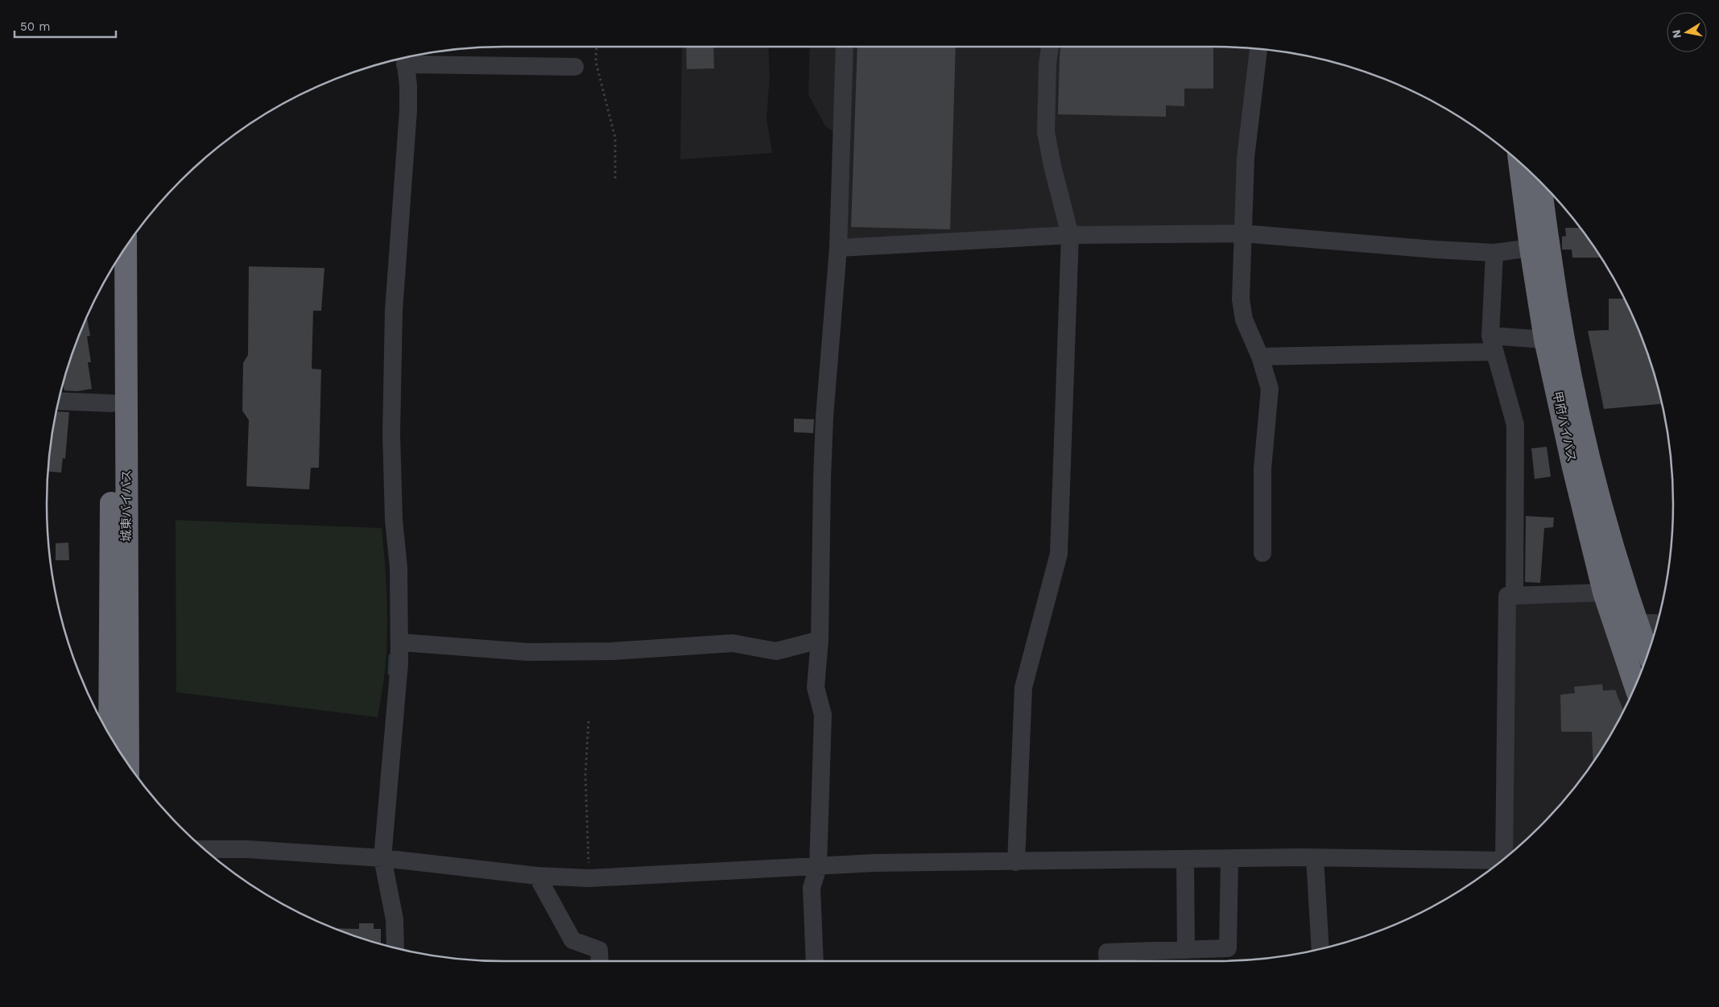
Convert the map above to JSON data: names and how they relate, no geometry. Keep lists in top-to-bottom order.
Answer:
{
  "streets": {
    "highway": ["甲府バイパス", "城東バイパス"]
  },
  "scale_bar": "50 m",
  "north": "left"
}
